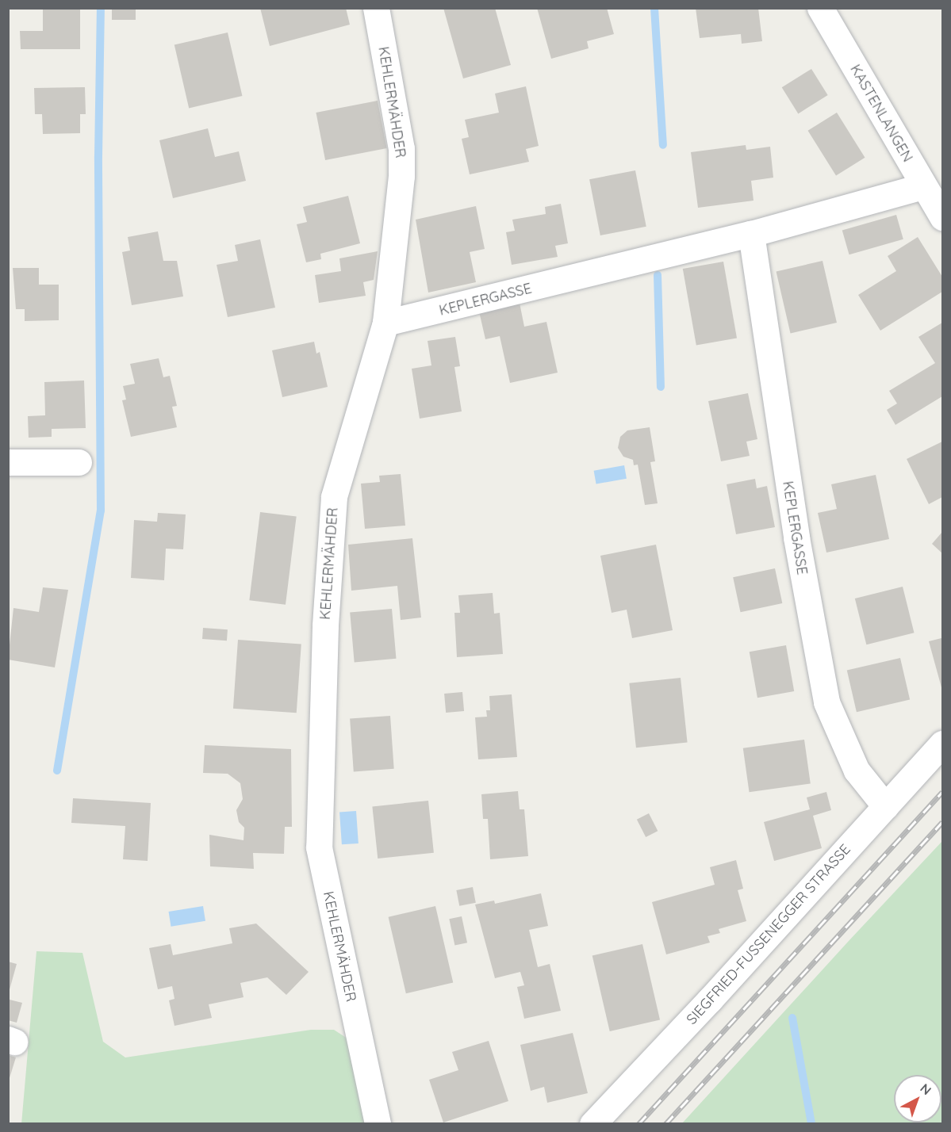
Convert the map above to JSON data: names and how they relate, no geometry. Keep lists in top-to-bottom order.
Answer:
{
  "streets": {
    "street": [
      "KEHLERMÄHDER",
      "KASTENLANGEN",
      "KEPLERGASSE",
      "SIEGFRIED-FUSSENEGGER STRASSE"
    ]
  },
  "crossings": [
    ["KEHLERMÄHDER", "KEPLERGASSE"],
    ["KASTENLANGEN", "KEPLERGASSE"],
    ["KEPLERGASSE", "SIEGFRIED-FUSSENEGGER STRASSE"]
  ],
  "north": "top right"
}
